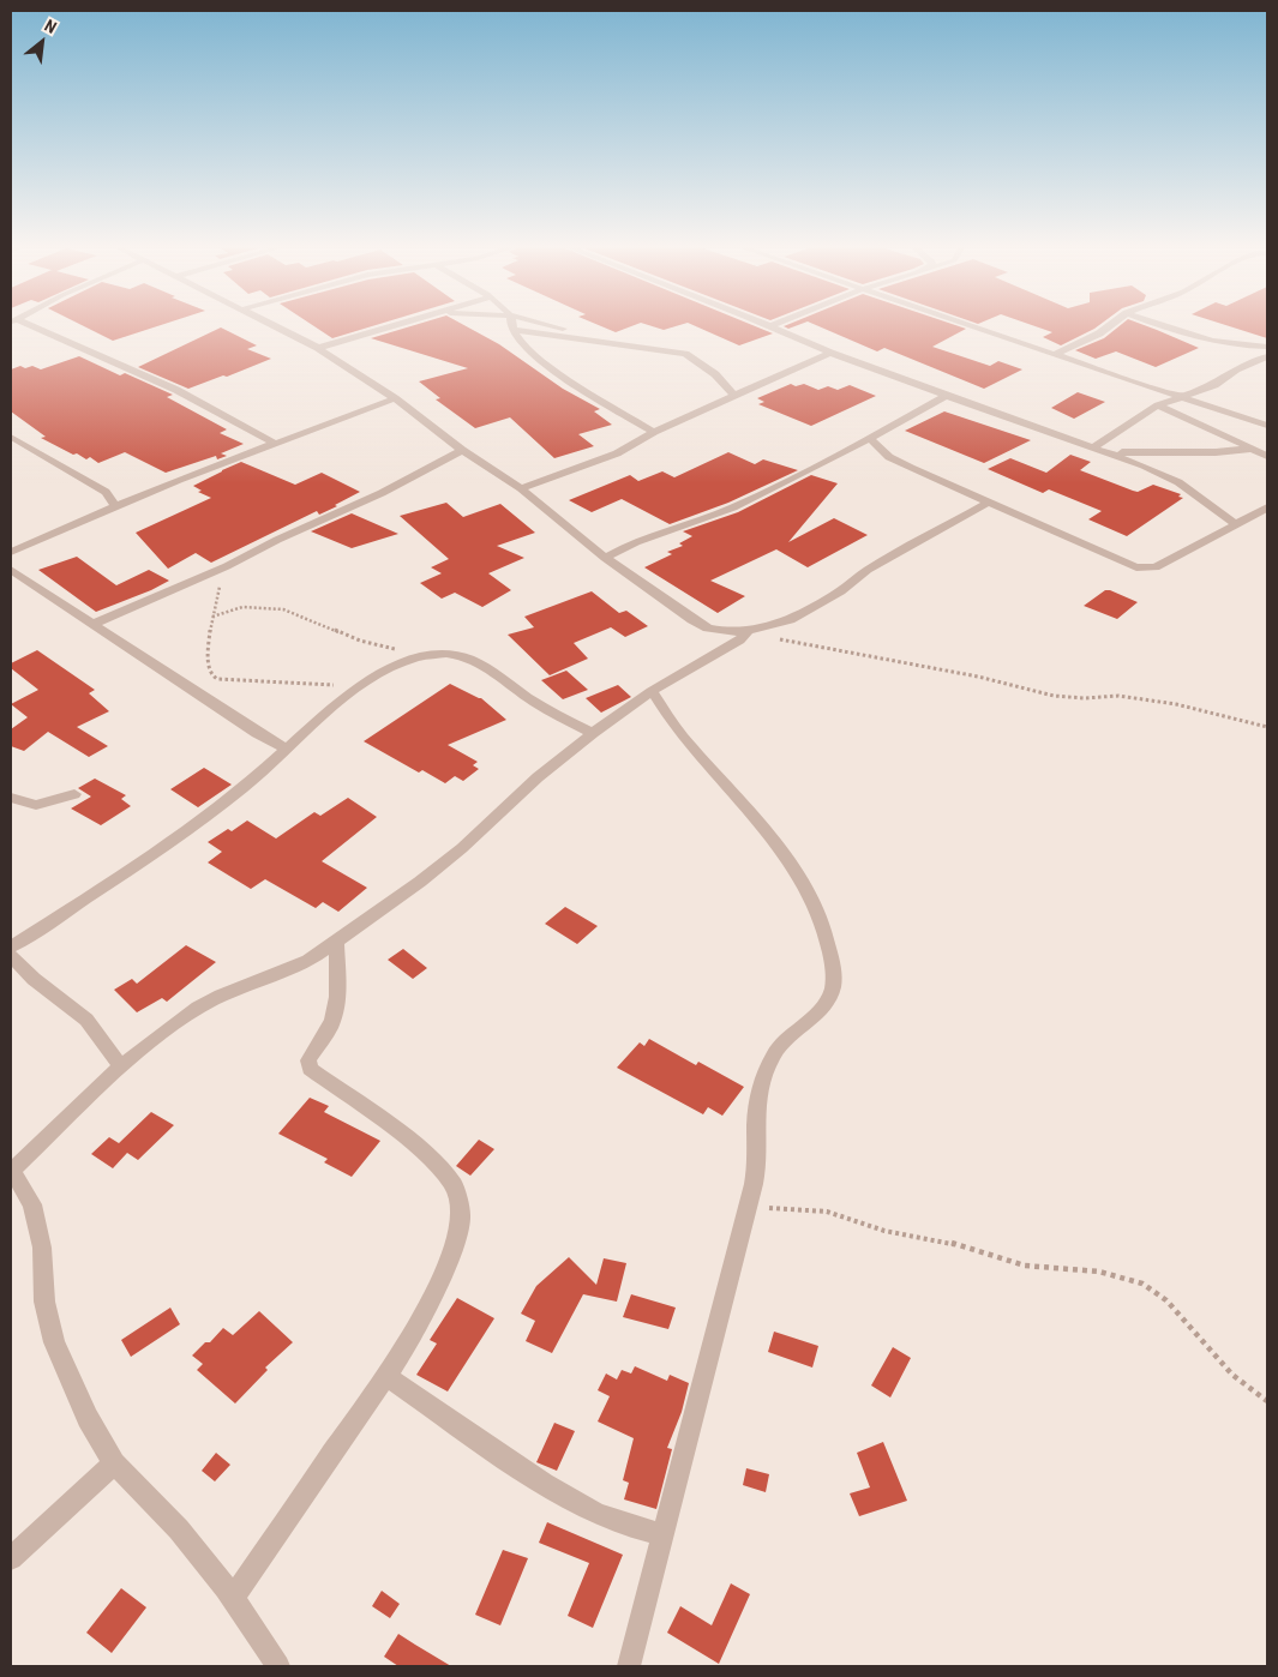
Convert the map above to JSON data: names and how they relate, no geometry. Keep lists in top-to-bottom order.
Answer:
{
  "north": "top right"
}
